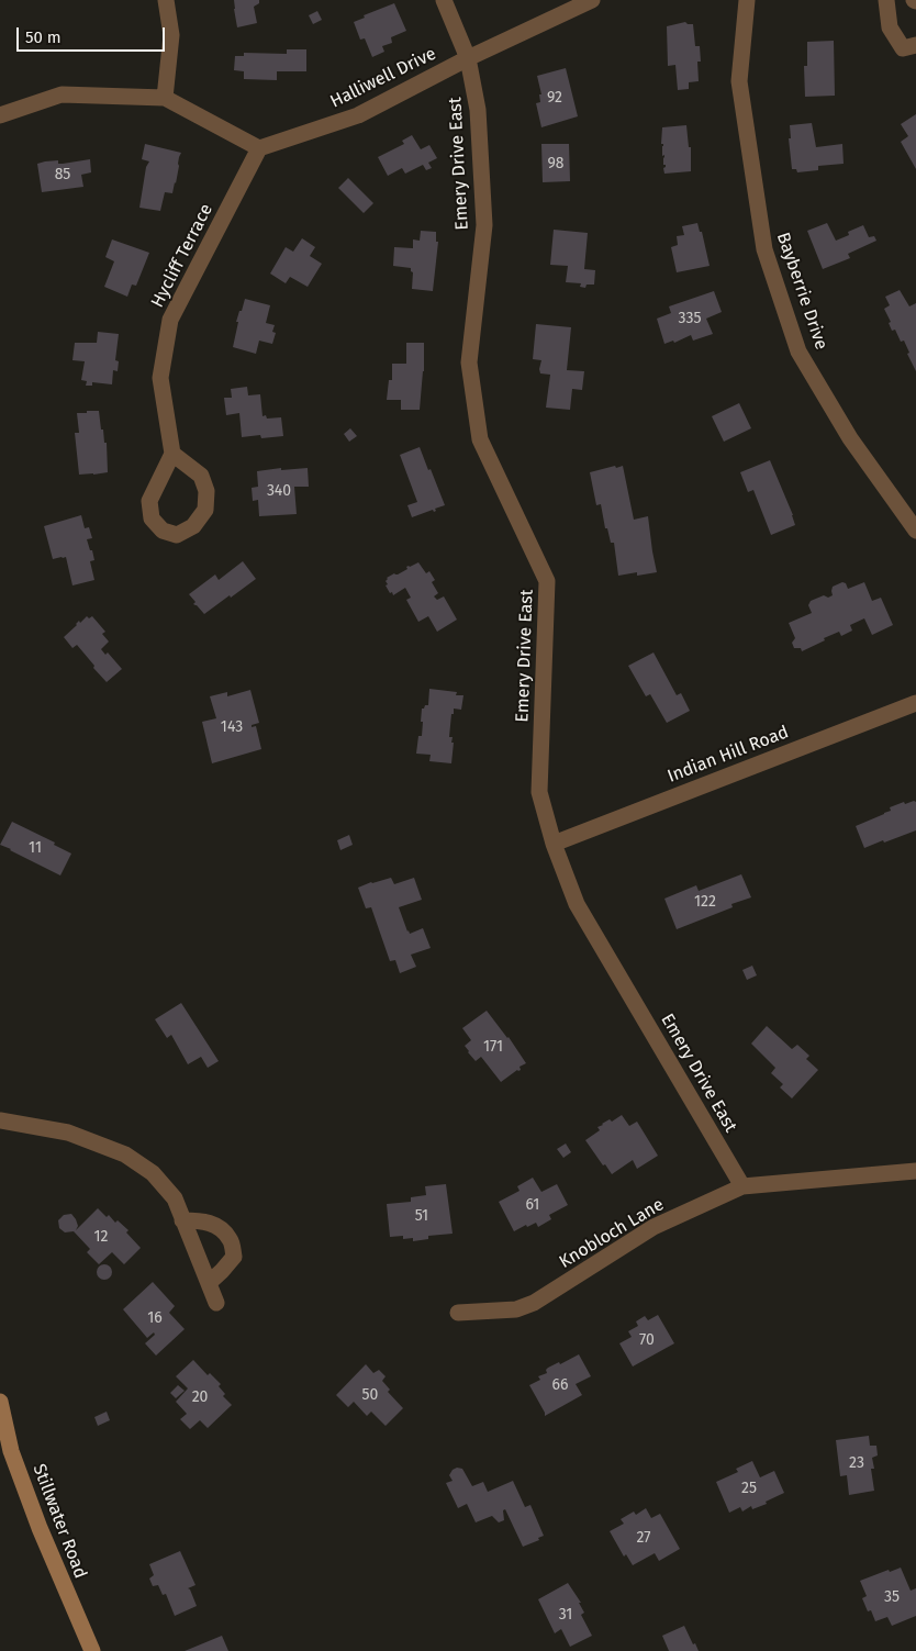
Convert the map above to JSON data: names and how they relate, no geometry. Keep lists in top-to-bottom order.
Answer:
{
  "streets": {
    "main road": ["Stillwater Road"],
    "street": [
      "Halliwell Drive",
      "Emery Drive East",
      "Hycliff Terrace",
      "Bayberrie Drive",
      "Indian Hill Road",
      "Knobloch Lane"
    ]
  },
  "crossings": [
    ["Halliwell Drive", "Emery Drive East"],
    ["Halliwell Drive", "Hycliff Terrace"],
    ["Emery Drive East", "Indian Hill Road"],
    ["Emery Drive East", "Knobloch Lane"]
  ],
  "house_numbers": [
    "92",
    "98",
    "85",
    "335",
    "340",
    "143",
    "11",
    "122",
    "171",
    "61",
    "51",
    "12",
    "16",
    "70",
    "66",
    "50",
    "20",
    "23",
    "25",
    "27",
    "35",
    "31"
  ],
  "scale_bar": "50 m"
}
